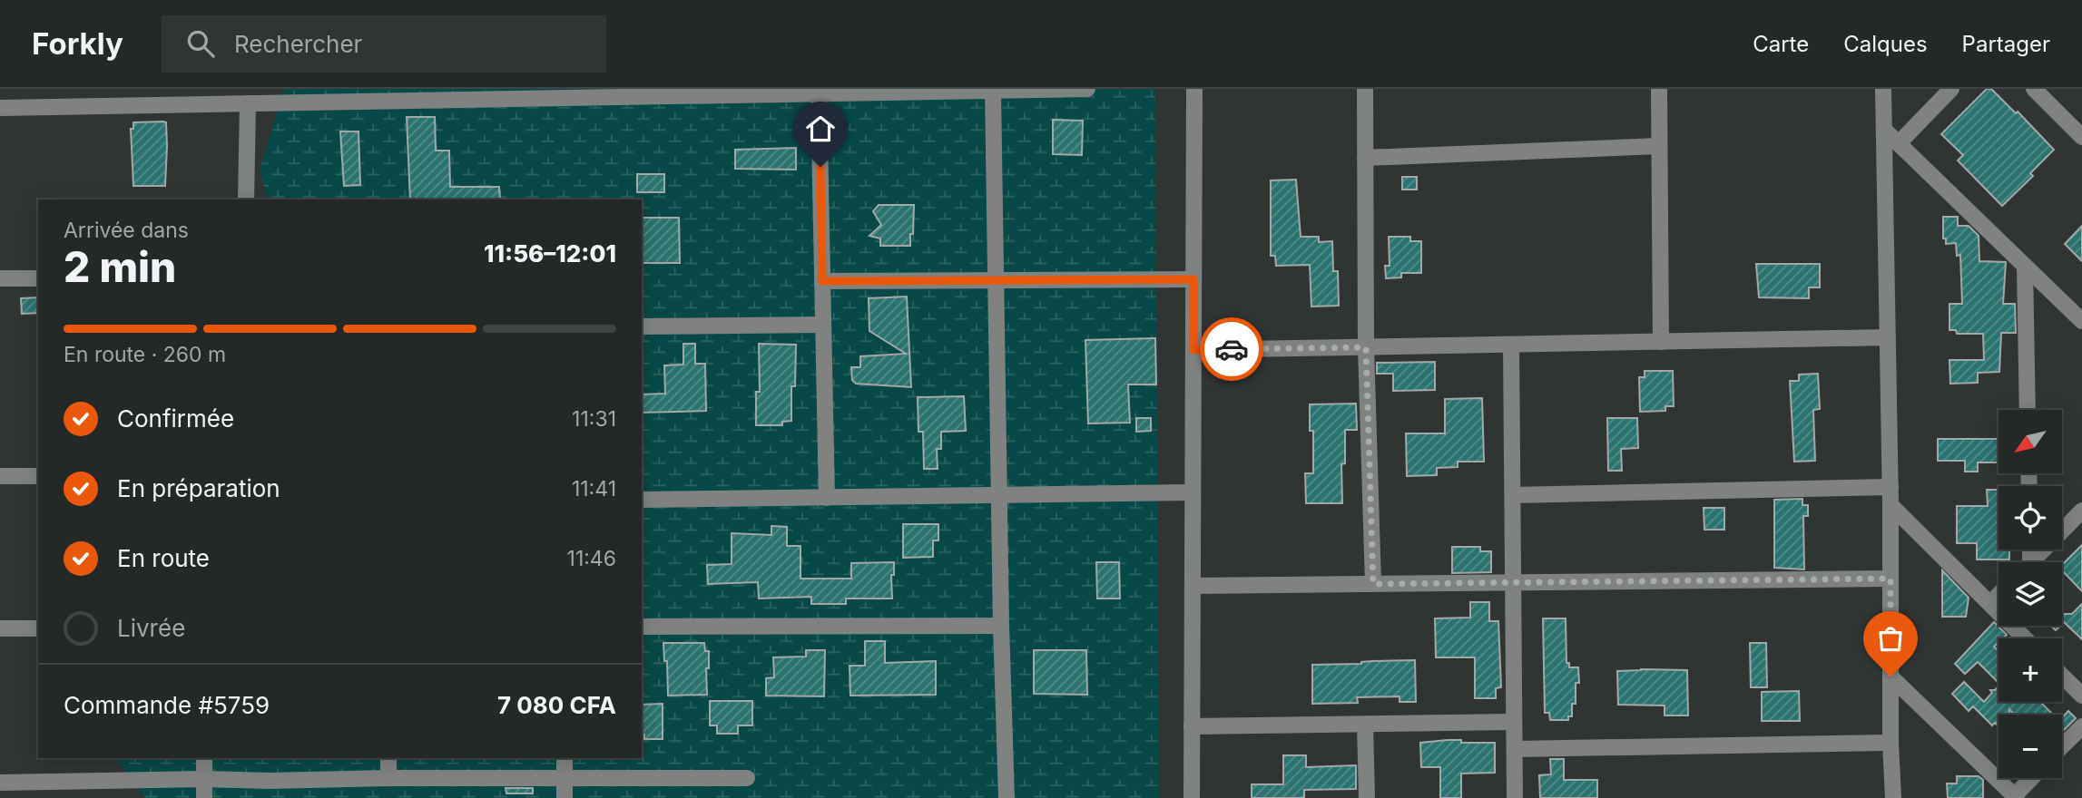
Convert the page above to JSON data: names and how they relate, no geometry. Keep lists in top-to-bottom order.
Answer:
{
  "north": "bottom left",
  "page": {
    "header": "Forkly",
    "search": "Rechercher",
    "nav": ["Carte", "Calques", "Partager"],
    "heading": ["2 min", "Arrivée dans", "11:56–12:01"],
    "panel": ["Commande #5759", "7 080 CFA"],
    "bar": "En route · 260 m",
    "list": [
      ["Confirmée", "11:31"],
      ["En préparation", "11:41"],
      ["En route", "11:46"],
      "Livrée"
    ],
    "map_buttons": ["+", "−"]
  }
}
